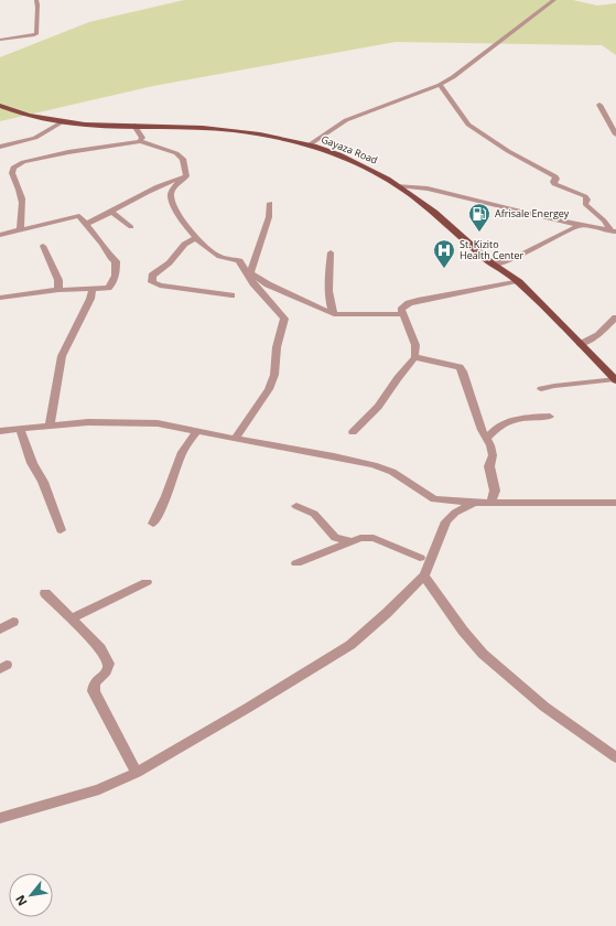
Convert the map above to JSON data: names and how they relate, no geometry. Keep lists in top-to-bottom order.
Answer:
{
  "streets": {
    "main road": ["Gayaza Road"]
  },
  "places": {
    "fuel station": ["Afrisale Energey"],
    "hospital": ["St. Kizito Health Center"]
  },
  "north": "bottom left"
}
